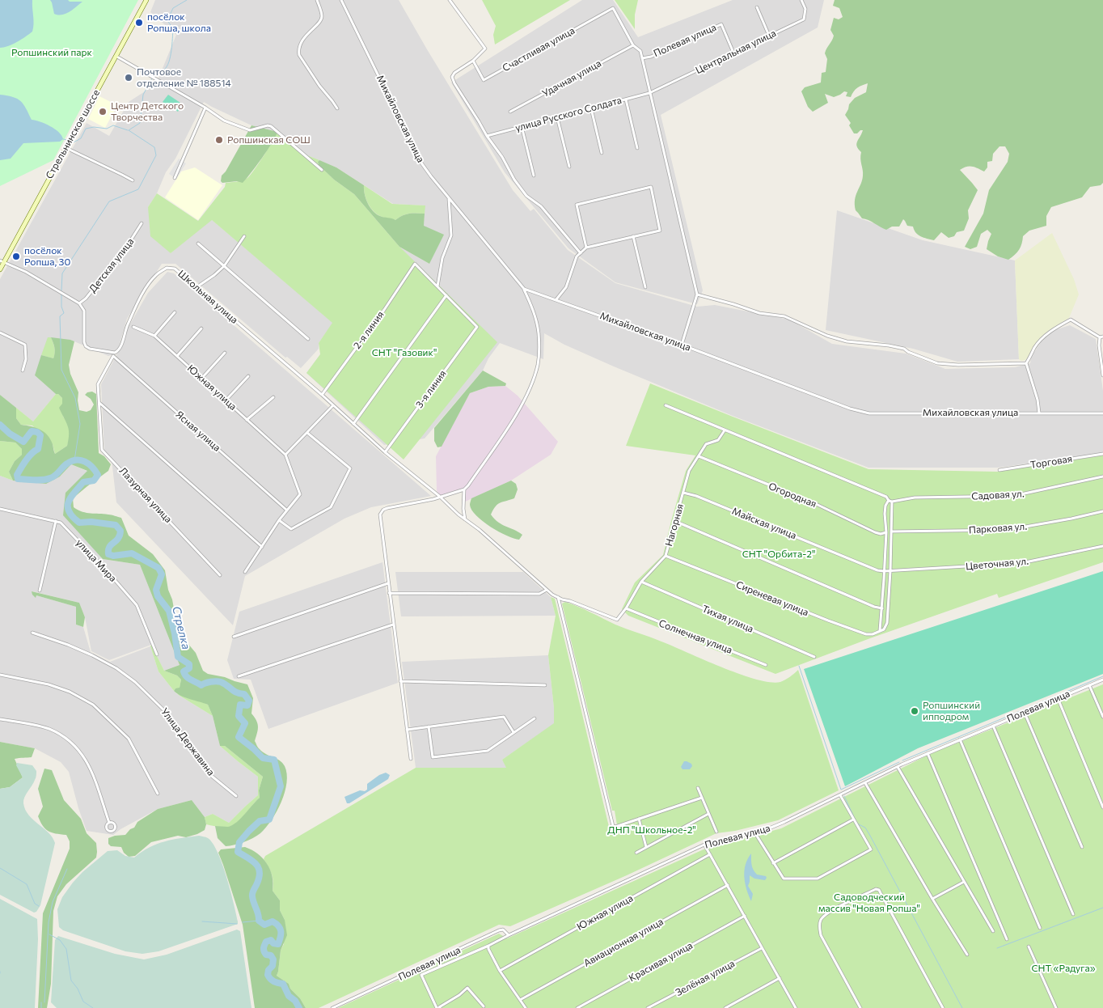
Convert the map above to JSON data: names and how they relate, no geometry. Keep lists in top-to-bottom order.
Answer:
{
  "streets": {
    "main road": ["Стрельнинское шоссе"],
    "street": [
      "Полевая улица",
      "Счастливая улица",
      "Центральная улица",
      "Удачная улица",
      "улица Русского Солдата",
      "Михайловская улица",
      "Детская улица",
      "Школьная улица",
      "2-я линия",
      "Южная улица",
      "3-я линия",
      "Ясная улица",
      "Торговая",
      "Лазурная улица",
      "Огородная",
      "Садовая ул.",
      "Майская улица",
      "Нагорная",
      "Парковая ул.",
      "улица Мира",
      "Цветочная ул.",
      "Сиреневая улица",
      "Тихая улица",
      "Солнечная улица",
      "Улица Державина",
      "Авиационная улица",
      "Красивая улица",
      "Зелёная улица"
    ]
  },
  "crossings": [
    ["Полевая улица", "Центральная улица"],
    ["Счастливая улица", "Удачная улица"],
    ["Центральная улица", "улица Русского Солдата"],
    ["Школьная улица", "2-я линия"],
    ["Школьная улица", "3-я линия"],
    ["Школьная улица", "Нагорная"],
    ["Ясная улица", "Лазурная улица"],
    ["Огородная", "Нагорная"],
    ["Майская улица", "Нагорная"],
    ["Майская улица", "Цветочная ул."],
    ["Нагорная", "Сиреневая улица"],
    ["Нагорная", "Тихая улица"],
    ["Нагорная", "Солнечная улица"]
  ],
  "water": ["Стрелка"],
  "parks": [
    "Ропшинский парк",
    "СНТ \"Газовик\"",
    "СНТ \"Орбита-2\"",
    "ДНП \"Школьное-2\"",
    "Садоводческий массив \"Новая Ропша\"",
    "СНТ «Радуга»"
  ],
  "places": [
    "посёлок Ропша, школа",
    "Почтовое отделение № 188514",
    "Центр Детского Творчества",
    "Ропшинская СОШ",
    "посёлок Ропша, 30",
    "Ропшинский ипподром"
  ]
}
